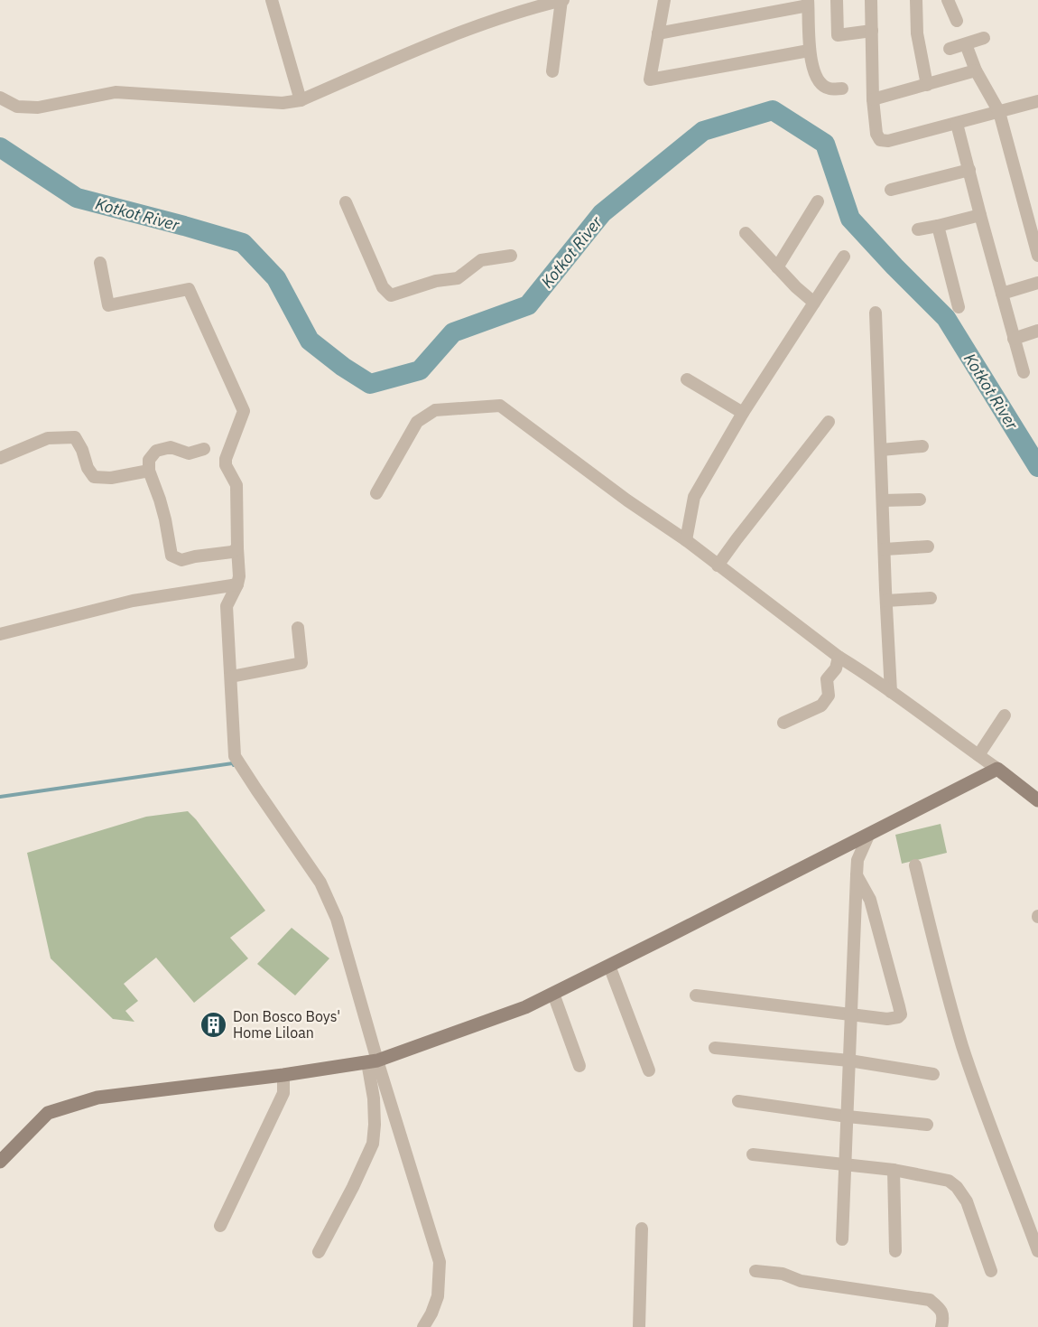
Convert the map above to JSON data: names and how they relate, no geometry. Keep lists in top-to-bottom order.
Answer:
{
  "water": ["Kotkot River"],
  "places": {
    "building": ["Don Bosco Boys' Home Liloan"]
  }
}
